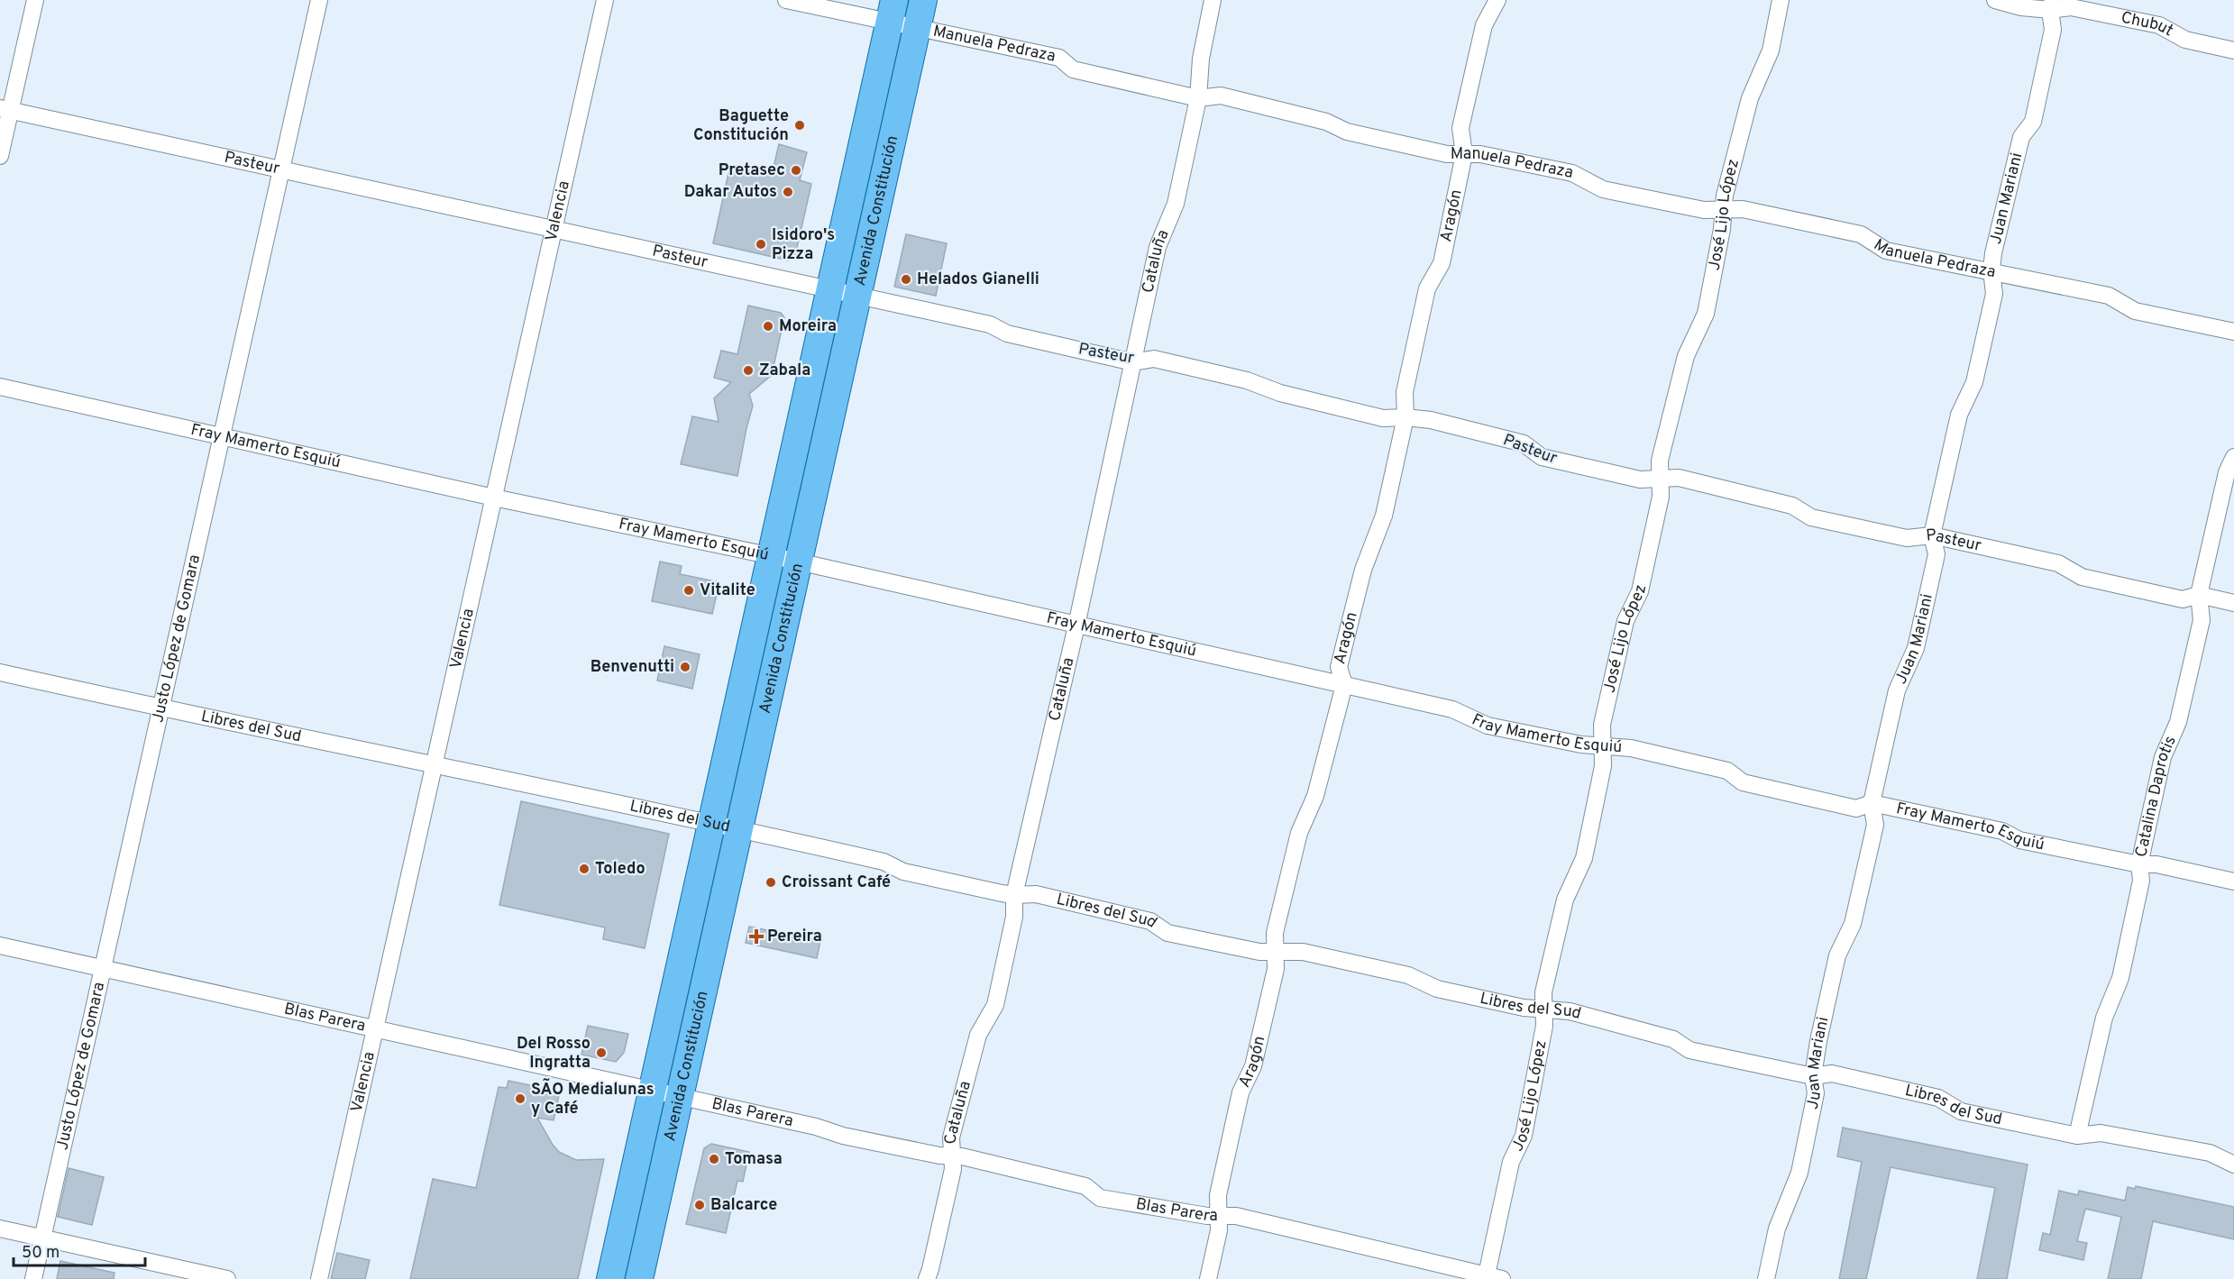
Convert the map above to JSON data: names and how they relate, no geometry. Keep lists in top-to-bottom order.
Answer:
{
  "streets": {
    "main road": ["Avenida Constitución"],
    "street": [
      "Chubut",
      "Manuela Pedraza",
      "Pasteur",
      "Juan Mariani",
      "Valencia",
      "José Lijo López",
      "Aragón",
      "Cataluña",
      "Fray Mamerto Esquiú",
      "Justo López de Gomara",
      "Libres del Sud",
      "Catalina Daprotis",
      "Blas Parera"
    ]
  },
  "crossings": [
    ["Chubut", "Juan Mariani"],
    ["Manuela Pedraza", "Juan Mariani"],
    ["Manuela Pedraza", "Avenida Constitución"],
    ["Manuela Pedraza", "José Lijo López"],
    ["Manuela Pedraza", "Aragón"],
    ["Manuela Pedraza", "Cataluña"],
    ["Pasteur", "Juan Mariani"],
    ["Pasteur", "Valencia"],
    ["Pasteur", "Avenida Constitución"],
    ["Pasteur", "José Lijo López"],
    ["Pasteur", "Aragón"],
    ["Pasteur", "Cataluña"],
    ["Pasteur", "Justo López de Gomara"],
    ["Pasteur", "Catalina Daprotis"],
    ["Juan Mariani", "Fray Mamerto Esquiú"],
    ["Juan Mariani", "Libres del Sud"],
    ["Valencia", "Fray Mamerto Esquiú"],
    ["Valencia", "Libres del Sud"],
    ["Valencia", "Blas Parera"],
    ["Avenida Constitución", "Fray Mamerto Esquiú"],
    ["Avenida Constitución", "Libres del Sud"],
    ["Avenida Constitución", "Blas Parera"],
    ["José Lijo López", "Fray Mamerto Esquiú"],
    ["José Lijo López", "Libres del Sud"],
    ["José Lijo López", "Blas Parera"],
    ["Aragón", "Fray Mamerto Esquiú"],
    ["Aragón", "Libres del Sud"],
    ["Aragón", "Blas Parera"],
    ["Cataluña", "Fray Mamerto Esquiú"],
    ["Cataluña", "Libres del Sud"],
    ["Cataluña", "Blas Parera"],
    ["Fray Mamerto Esquiú", "Justo López de Gomara"],
    ["Fray Mamerto Esquiú", "Catalina Daprotis"],
    ["Justo López de Gomara", "Libres del Sud"],
    ["Justo López de Gomara", "Blas Parera"],
    ["Libres del Sud", "Catalina Daprotis"]
  ],
  "places": {
    "other": [
      "Baguette Constitución",
      "Pretasec",
      "Dakar Autos",
      "Isidoro's Pizza",
      "Helados Gianelli",
      "Moreira",
      "Zabala",
      "Vitalite",
      "Benvenutti",
      "Toledo",
      "Croissant Café",
      "Del Rosso Ingratta",
      "SÃO Medialunas y Café",
      "Tomasa",
      "Balcarce"
    ],
    "health": ["Pereira"]
  },
  "scale_bar": "50 m"
}
